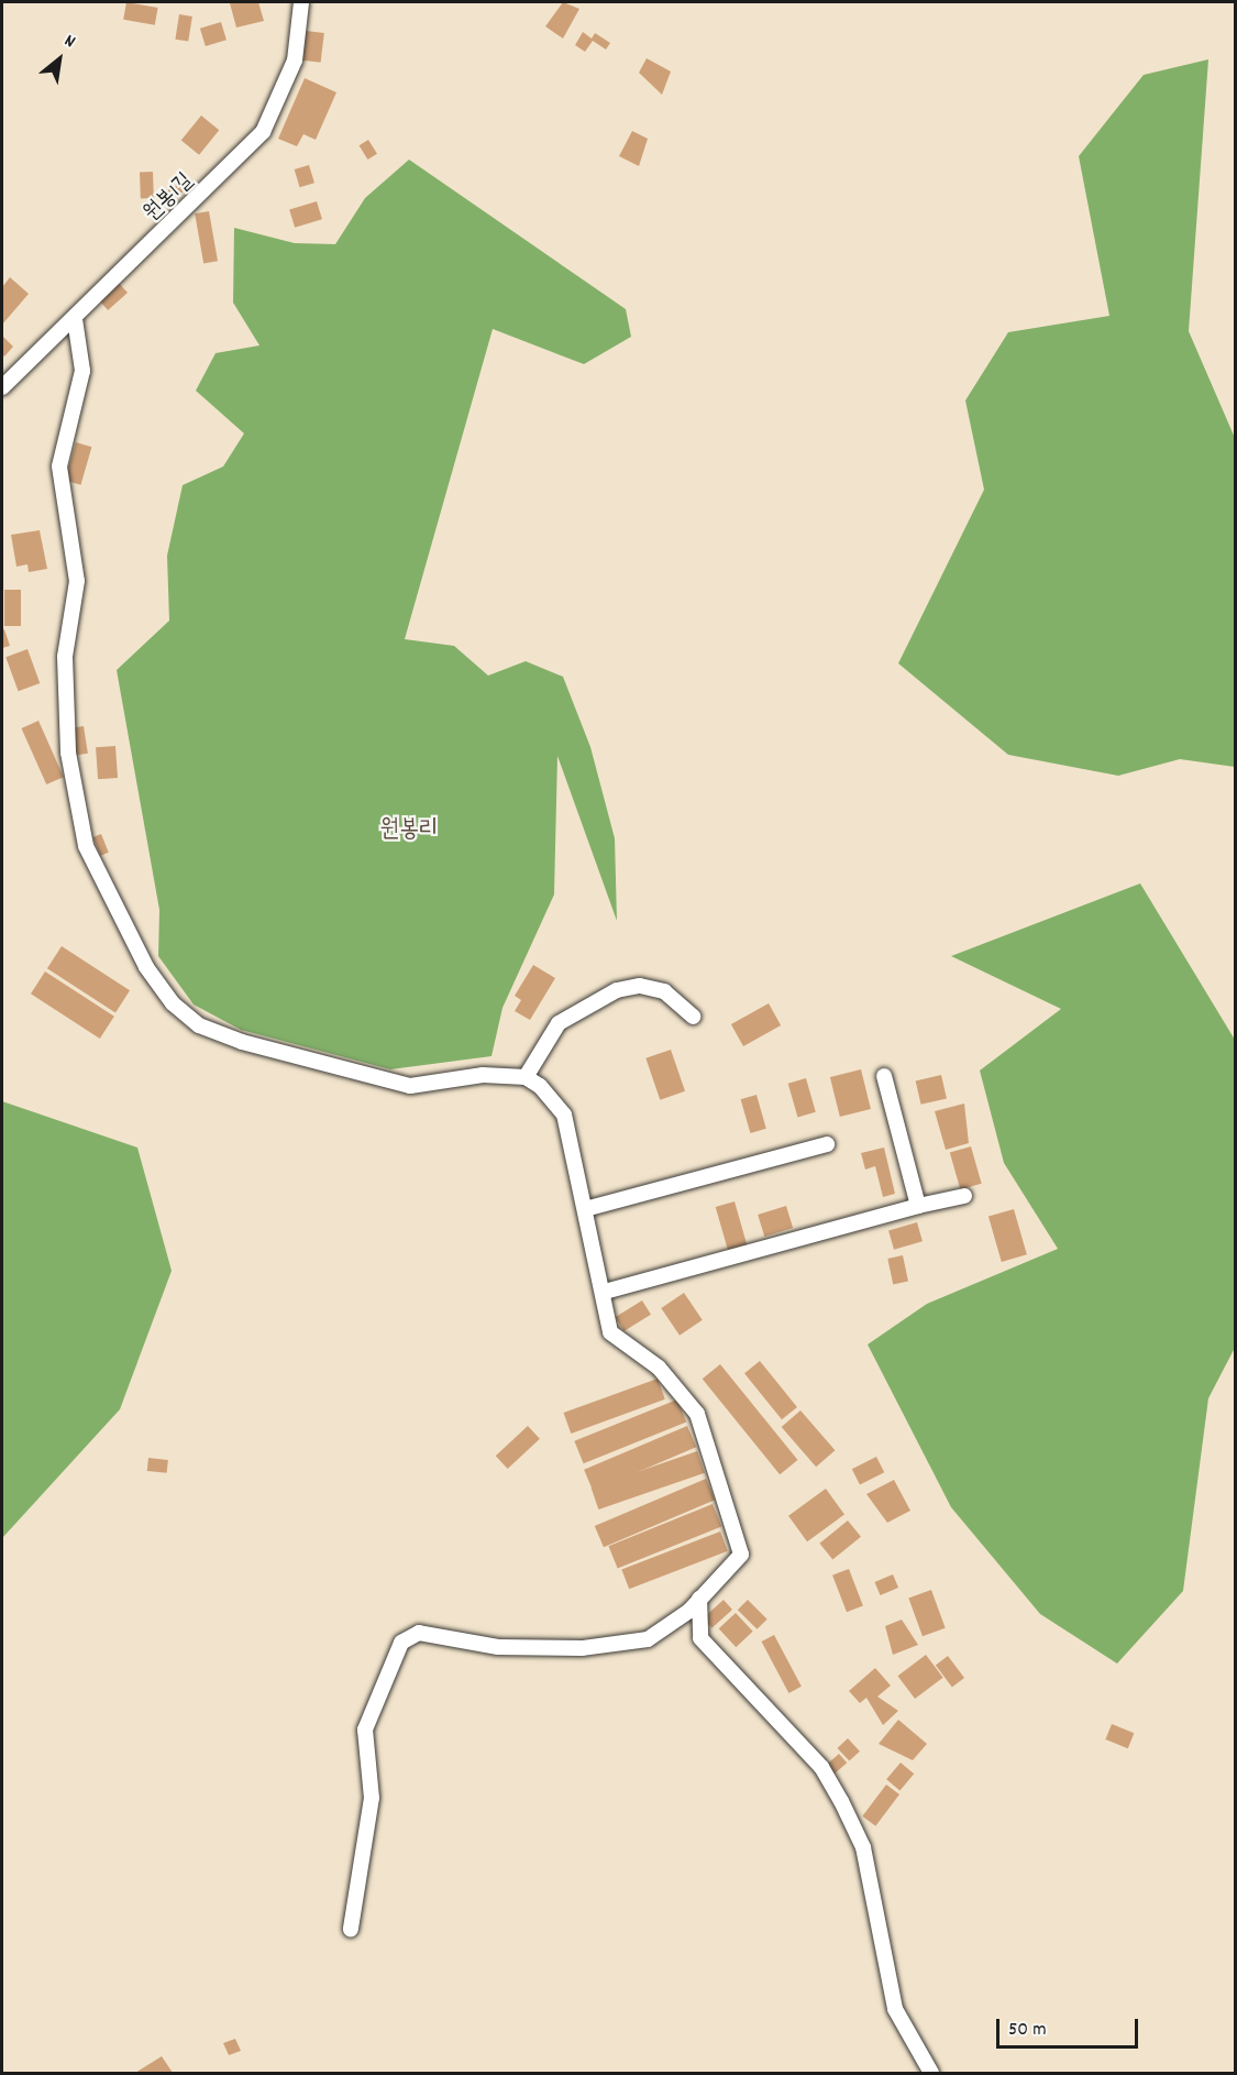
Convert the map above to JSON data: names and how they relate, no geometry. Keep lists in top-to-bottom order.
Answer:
{
  "streets": {
    "street": ["원봉1길"]
  },
  "districts": ["원봉리"],
  "scale_bar": "50 m",
  "north": "top right"
}
